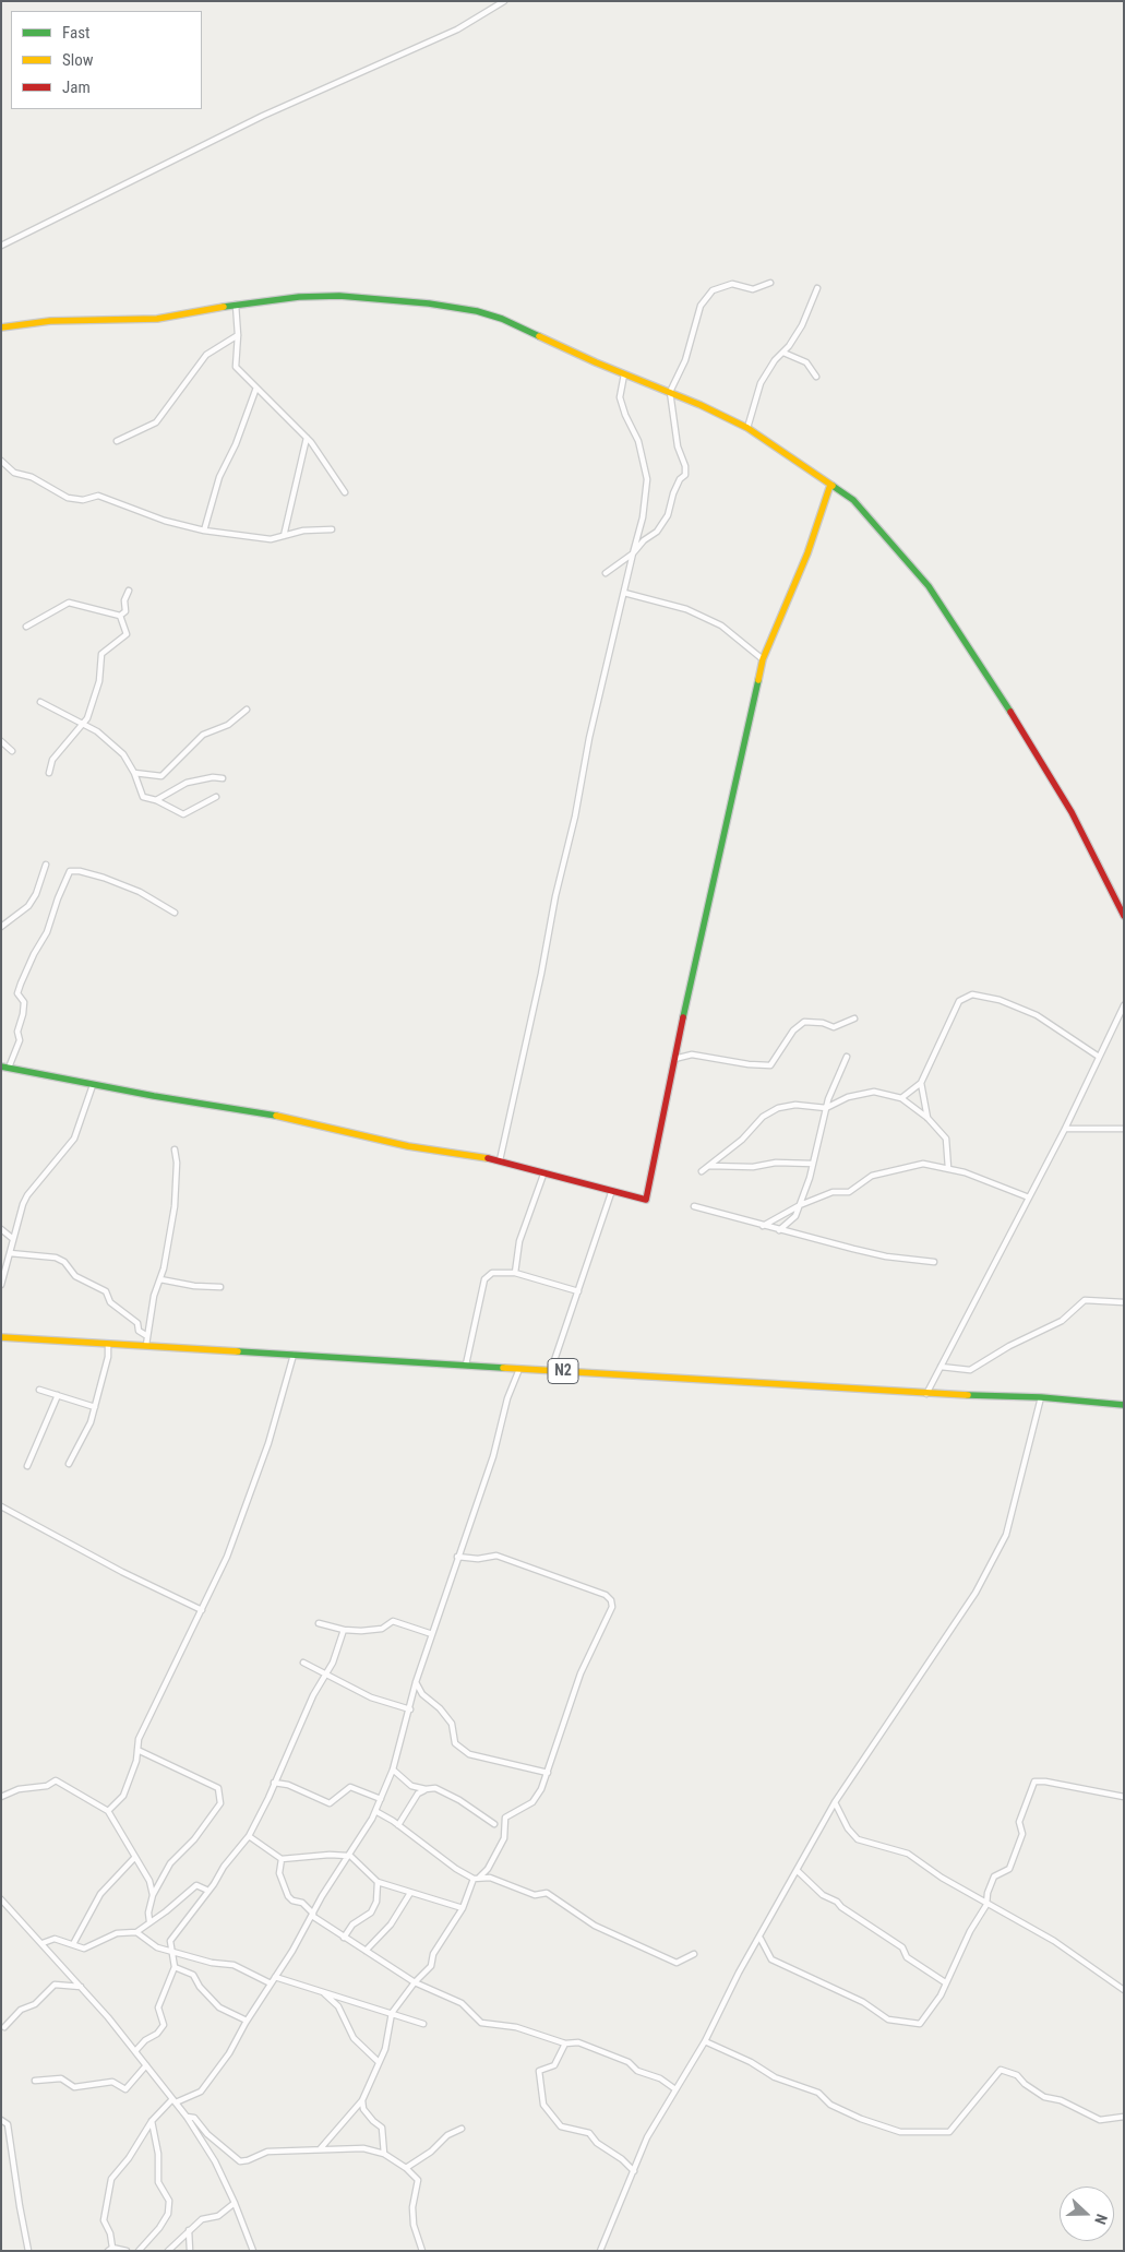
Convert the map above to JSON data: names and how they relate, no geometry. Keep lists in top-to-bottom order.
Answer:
{
  "streets": {
    "main road": ["N2"]
  },
  "legend": ["Fast", "Slow", "Jam"],
  "north": "right"
}
